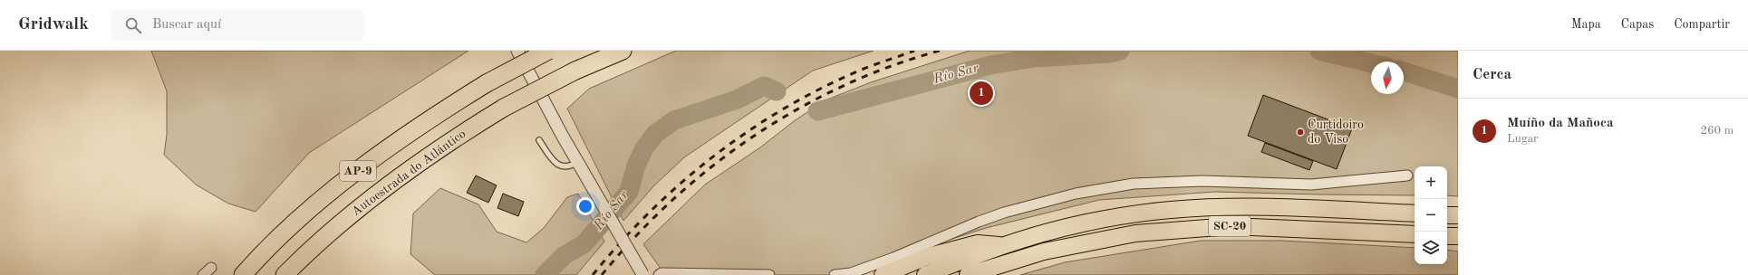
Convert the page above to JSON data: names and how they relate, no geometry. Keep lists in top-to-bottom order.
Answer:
{
  "streets": {
    "highway": ["AP-9", "Autoestrada do Atlántico", "SC-20"]
  },
  "water": ["Río Sar"],
  "places": ["Curtidoiro do Viso"],
  "north": "bottom",
  "page": {
    "header": "Gridwalk",
    "search": "Buscar aquí",
    "nav": ["Mapa", "Capas", "Compartir"],
    "heading": "Cerca",
    "pins": "1",
    "list": [
      {
        "mark": "1",
        "name": "Muíño da Mañoca",
        "note": "Lugar",
        "value": "260 m"
      }
    ],
    "map_buttons": ["+", "−"]
  }
}
